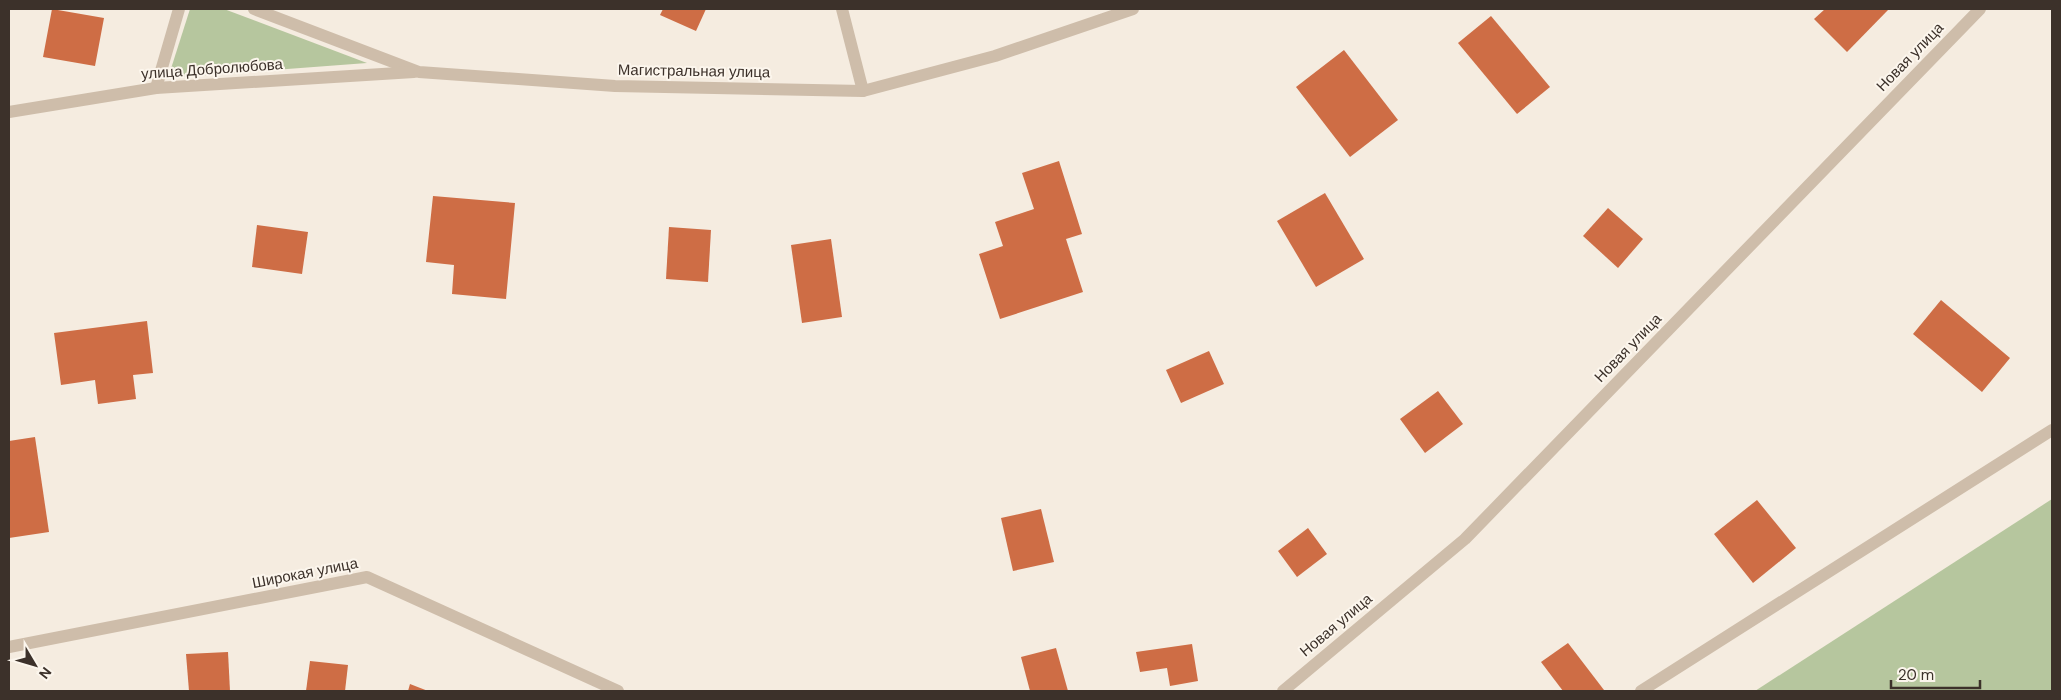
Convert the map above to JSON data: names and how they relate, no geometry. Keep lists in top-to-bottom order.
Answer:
{
  "streets": {
    "street": [
      "Новая улица",
      "улица Добролюбова",
      "Магистральная улица",
      "Широкая улица"
    ]
  },
  "crossings": [
    ["улица Добролюбова", "Магистральная улица"]
  ],
  "scale_bar": "20 m",
  "north": "bottom right"
}
